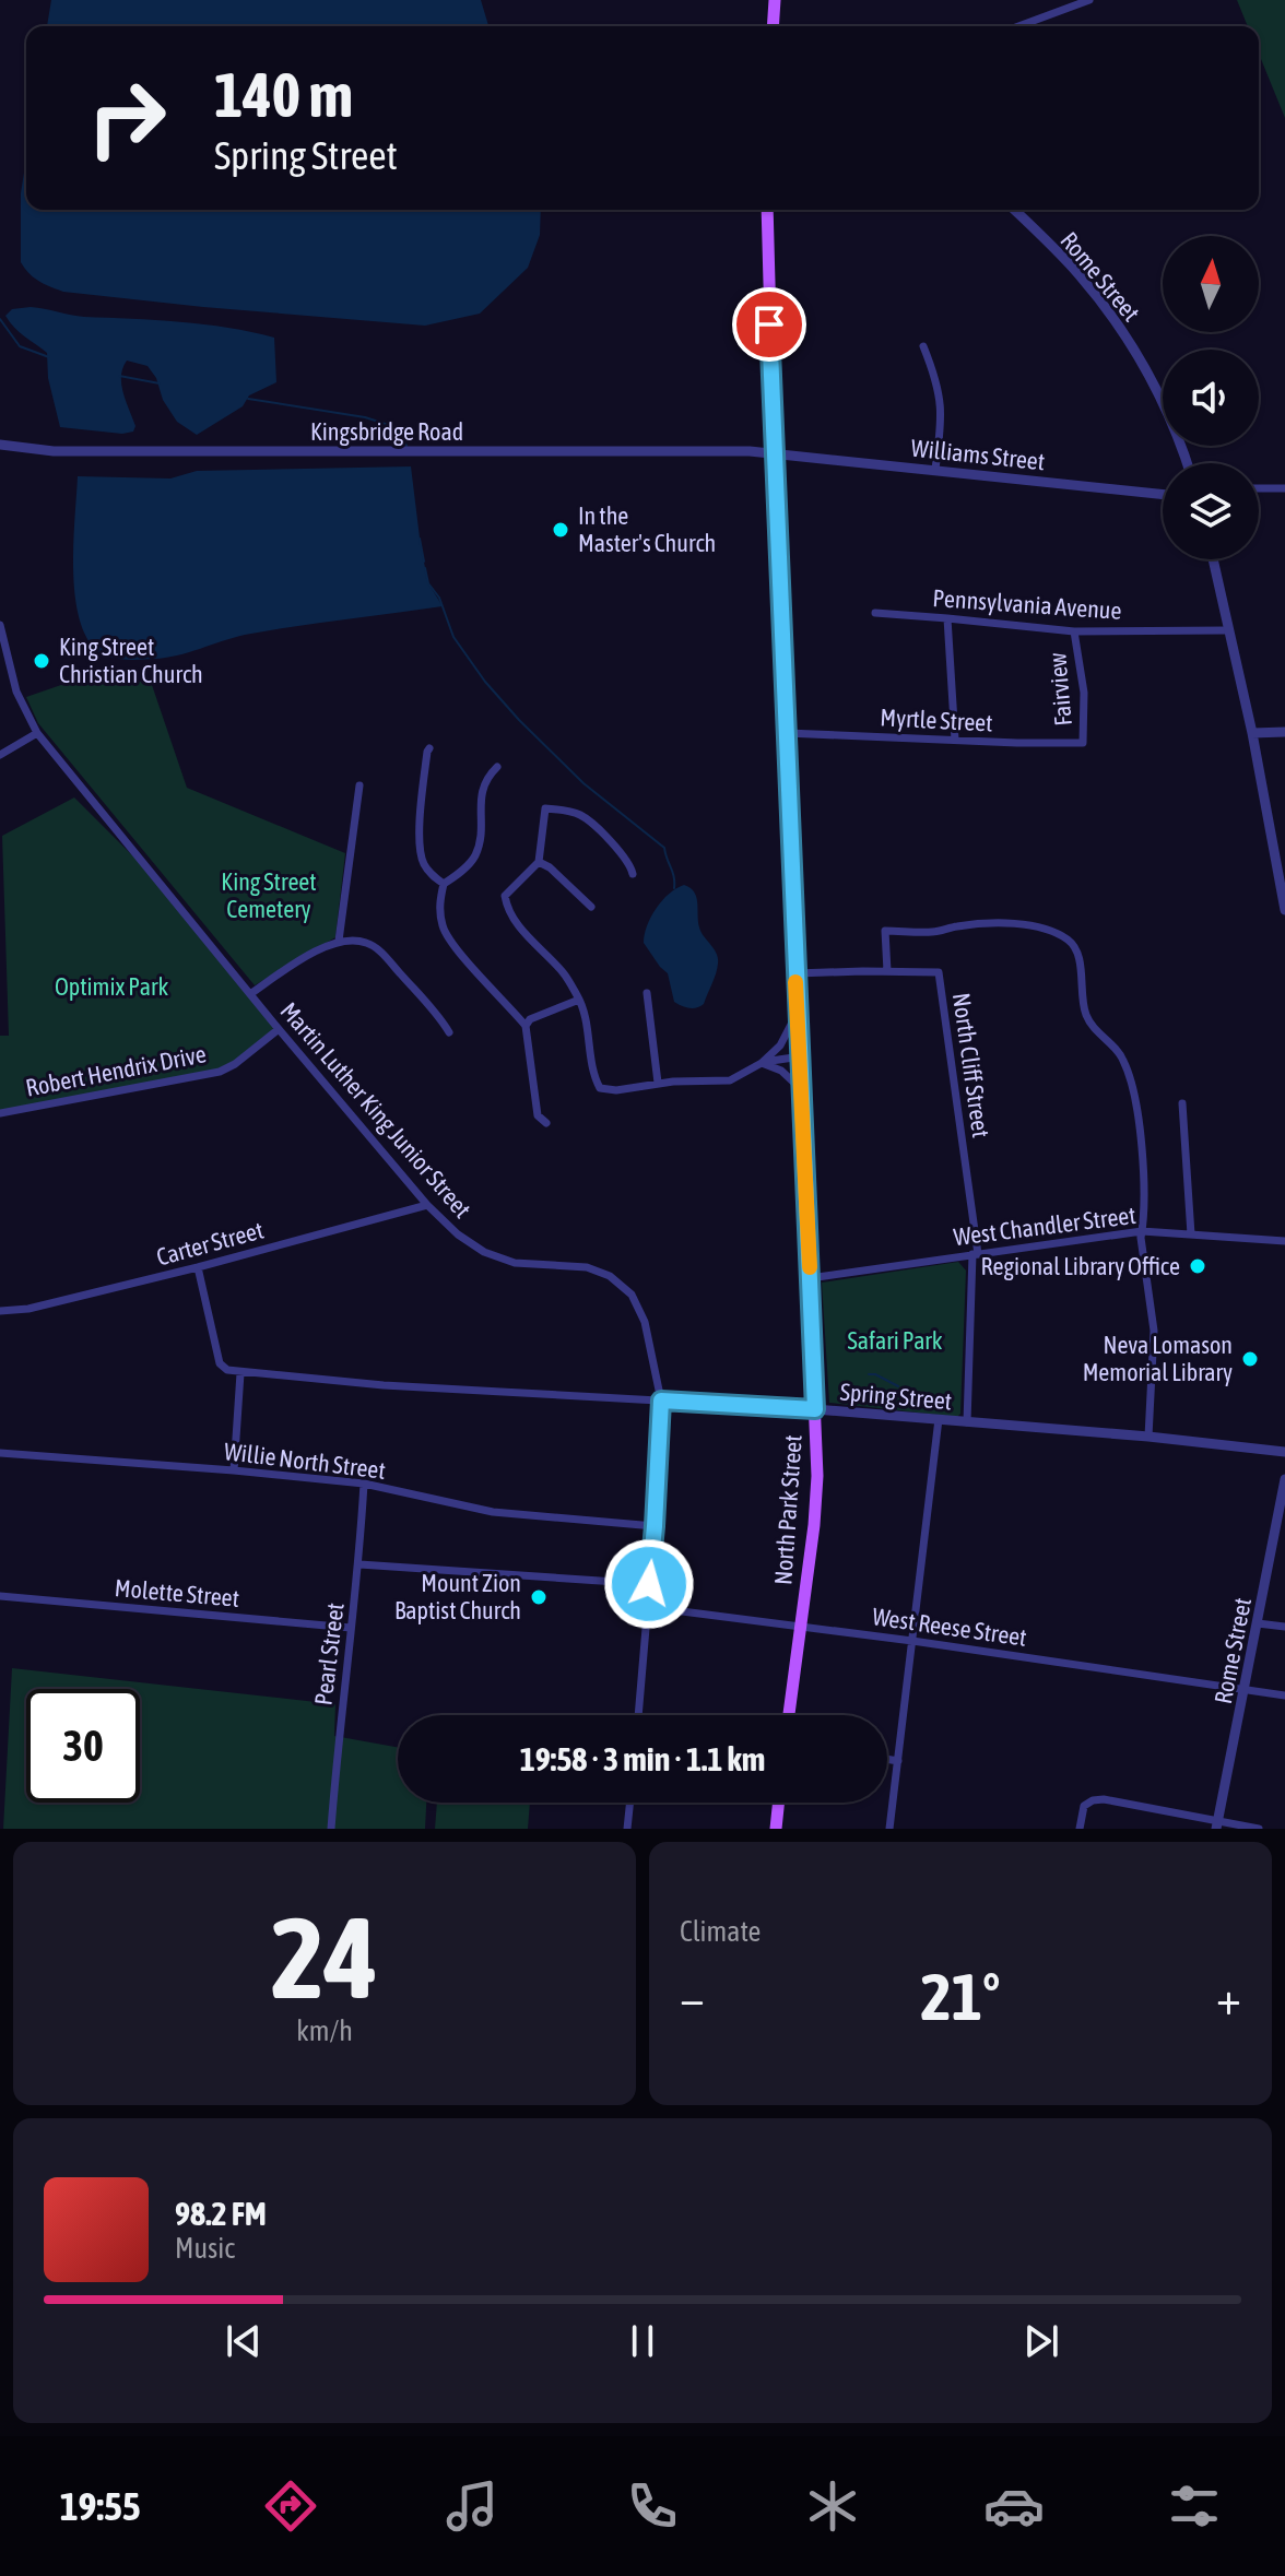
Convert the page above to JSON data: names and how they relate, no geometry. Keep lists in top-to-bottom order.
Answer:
{
  "streets": {
    "main road": ["North Park Street"],
    "street": [
      "Rome Street",
      "Kingsbridge Road",
      "Williams Street",
      "Pennsylvania Avenue",
      "Fairview",
      "Myrtle Street",
      "North Cliff Street",
      "Robert Hendrix Drive",
      "Martin Luther King Junior Street",
      "West Chandler Street",
      "Carter Street",
      "Spring Street",
      "Willie North Street",
      "Molette Street",
      "West Reese Street",
      "Pearl Street"
    ]
  },
  "crossings": [
    ["Rome Street", "West Reese Street"],
    ["Kingsbridge Road", "Williams Street"],
    ["Kingsbridge Road", "North Park Street"],
    ["Williams Street", "North Park Street"],
    ["Pennsylvania Avenue", "Fairview"],
    ["Fairview", "Myrtle Street"],
    ["Myrtle Street", "North Park Street"],
    ["North Cliff Street", "West Chandler Street"],
    ["North Cliff Street", "Spring Street"],
    ["North Cliff Street", "North Park Street"],
    ["Robert Hendrix Drive", "Martin Luther King Junior Street"],
    ["Martin Luther King Junior Street", "Carter Street"],
    ["Martin Luther King Junior Street", "Spring Street"],
    ["Martin Luther King Junior Street", "Willie North Street"],
    ["Martin Luther King Junior Street", "West Reese Street"],
    ["West Chandler Street", "North Park Street"],
    ["Spring Street", "North Park Street"],
    ["Willie North Street", "Pearl Street"],
    ["North Park Street", "West Reese Street"],
    ["Molette Street", "Pearl Street"]
  ],
  "parks": ["King Street Cemetery", "Optimix Park", "Safari Park"],
  "places": [
    "In the Master's Church",
    "King Street Christian Church",
    "Regional Library Office",
    "Neva Lomason Memorial Library",
    "Mount Zion Baptist Church"
  ],
  "north": "top",
  "page": {
    "turn": ["140 m", "Spring Street"],
    "limit": "30",
    "trip": "19:58 · 3 min · 1.1 km",
    "tile": [
      ["24", "km/h"],
      "Climate"
    ],
    "heat": ["−", "21°", "+"],
    "song": ["98.2 FM", "Music"],
    "tabs": "19:55"
  }
}
